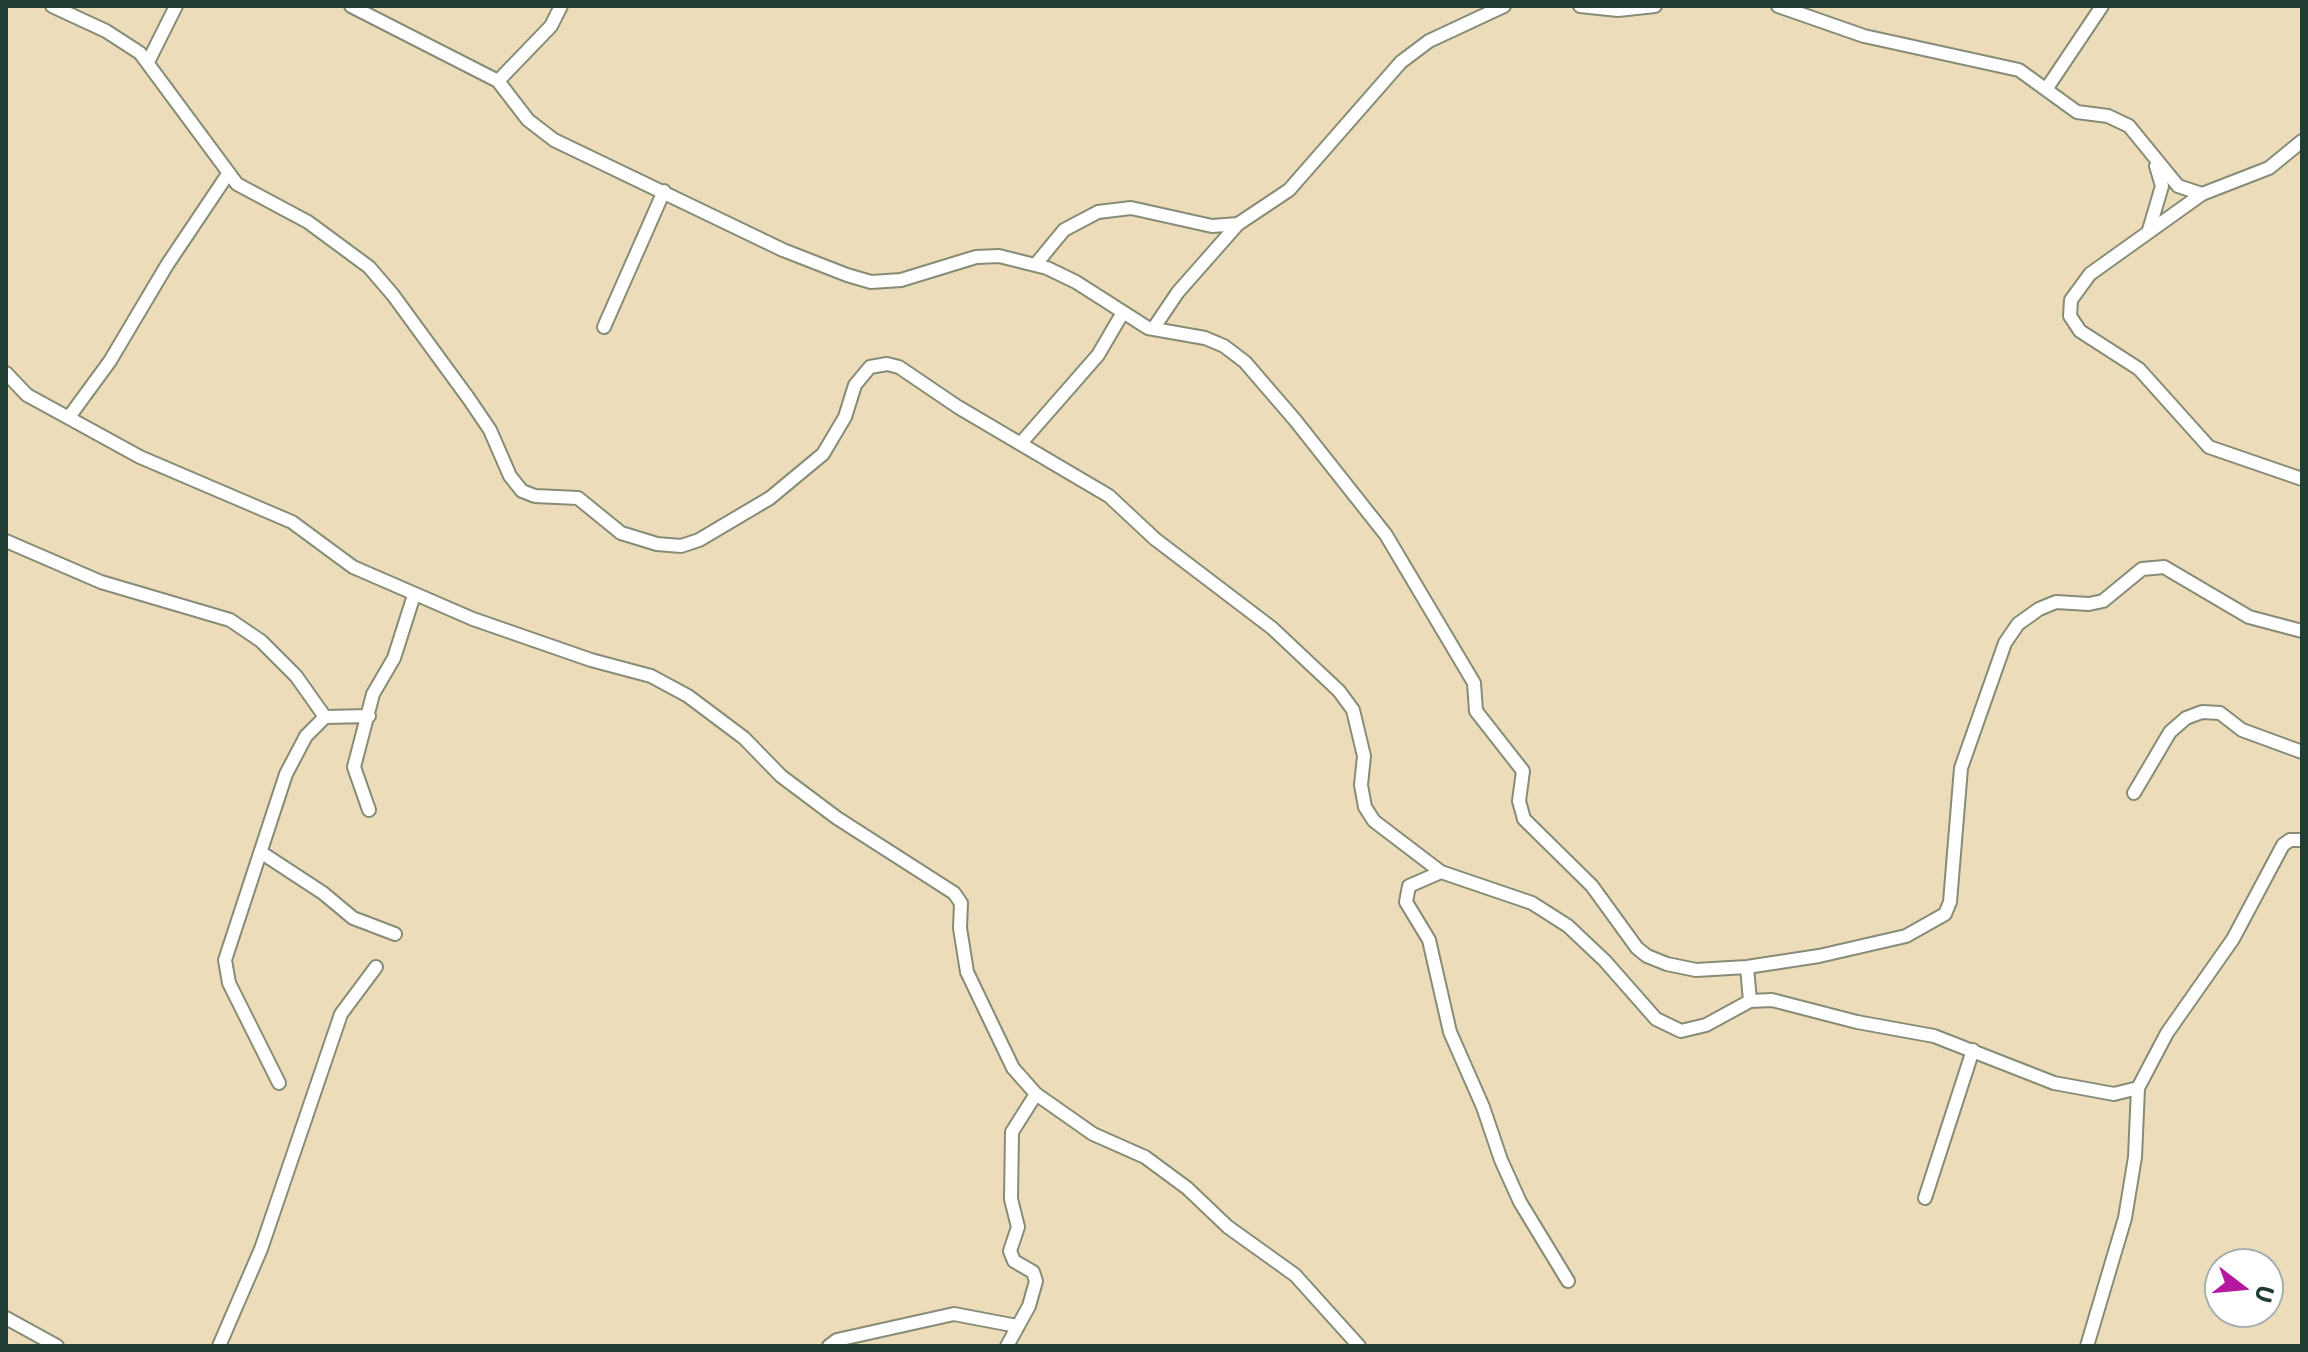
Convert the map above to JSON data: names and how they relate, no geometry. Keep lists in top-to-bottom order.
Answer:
{
  "north": "right"
}
